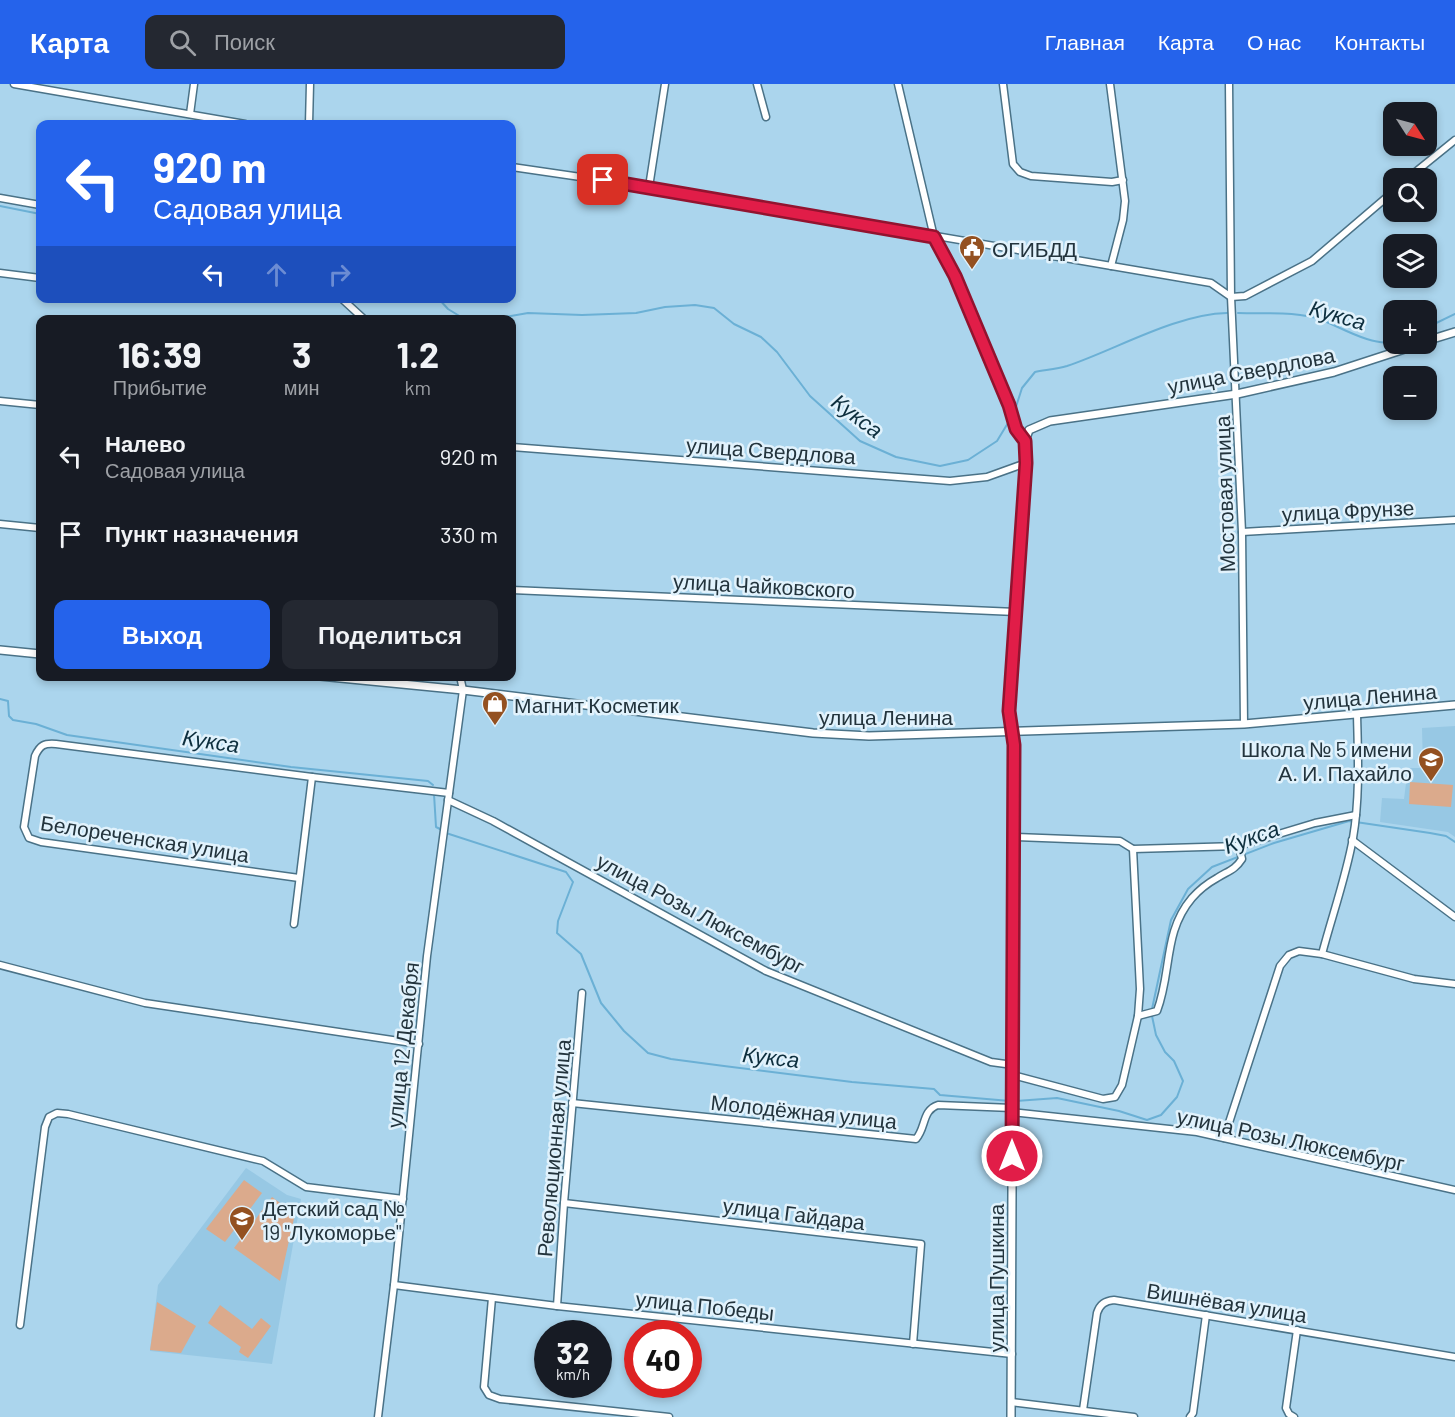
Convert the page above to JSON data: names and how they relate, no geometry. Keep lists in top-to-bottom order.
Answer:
{
  "streets": {
    "street": [
      "улица Свердлова",
      "Мостовая улица",
      "улица Фрунзе",
      "улица Чайковского",
      "улица Ленина",
      "Белореченская улица",
      "улица Розы Люксембург",
      "улица 12 Декабря",
      "Молодёжная улица",
      "Революционная улица",
      "улица Гайдара",
      "улица Пушкина",
      "Вишнёвая улица",
      "улица Победы"
    ]
  },
  "crossings": [
    ["улица Свердлова", "Мостовая улица"],
    ["улица Свердлова", "улица Пушкина"],
    ["Мостовая улица", "улица Фрунзе"],
    ["Мостовая улица", "улица Ленина"],
    ["улица Чайковского", "улица Пушкина"],
    ["улица Ленина", "улица 12 Декабря"],
    ["улица Ленина", "улица Пушкина"],
    ["Белореченская улица", "улица 12 Декабря"],
    ["улица Розы Люксембург", "улица 12 Декабря"],
    ["улица Розы Люксембург", "Молодёжная улица"],
    ["улица Розы Люксембург", "улица Пушкина"],
    ["улица 12 Декабря", "улица Победы"],
    ["Молодёжная улица", "Революционная улица"],
    ["Молодёжная улица", "улица Пушкина"],
    ["Революционная улица", "улица Гайдара"],
    ["Революционная улица", "улица Победы"],
    ["улица Гайдара", "улица Победы"],
    ["улица Пушкина", "улица Победы"]
  ],
  "water": ["Кукса"],
  "places": {
    "public building": ["ОГИБДД"],
    "shop": ["Магнит Косметик"],
    "school or university": ["Школа № 5 имени А. И. Пахайло", "Детский сад № 19 \"Лукоморье\""]
  },
  "north": "bottom right",
  "page": {
    "header": "Карта",
    "search": "Поиск",
    "nav": [
      "Главная",
      "Карта",
      "О нас",
      "Контакты"
    ],
    "map_buttons": ["+", "−"],
    "turn": ["920 m", "Садовая улица"],
    "eta": [
      "16:39",
      "Прибытие",
      "3",
      "мин",
      "1.2",
      "km"
    ],
    "list": [
      {
        "name": "Налево",
        "note": "Садовая улица",
        "value": "920 m"
      },
      {
        "name": "Пункт назначения",
        "value": "330 m"
      }
    ],
    "buttons": ["Выход", "Поделиться"],
    "speed": "32 km/h",
    "limit": "40"
  }
}
